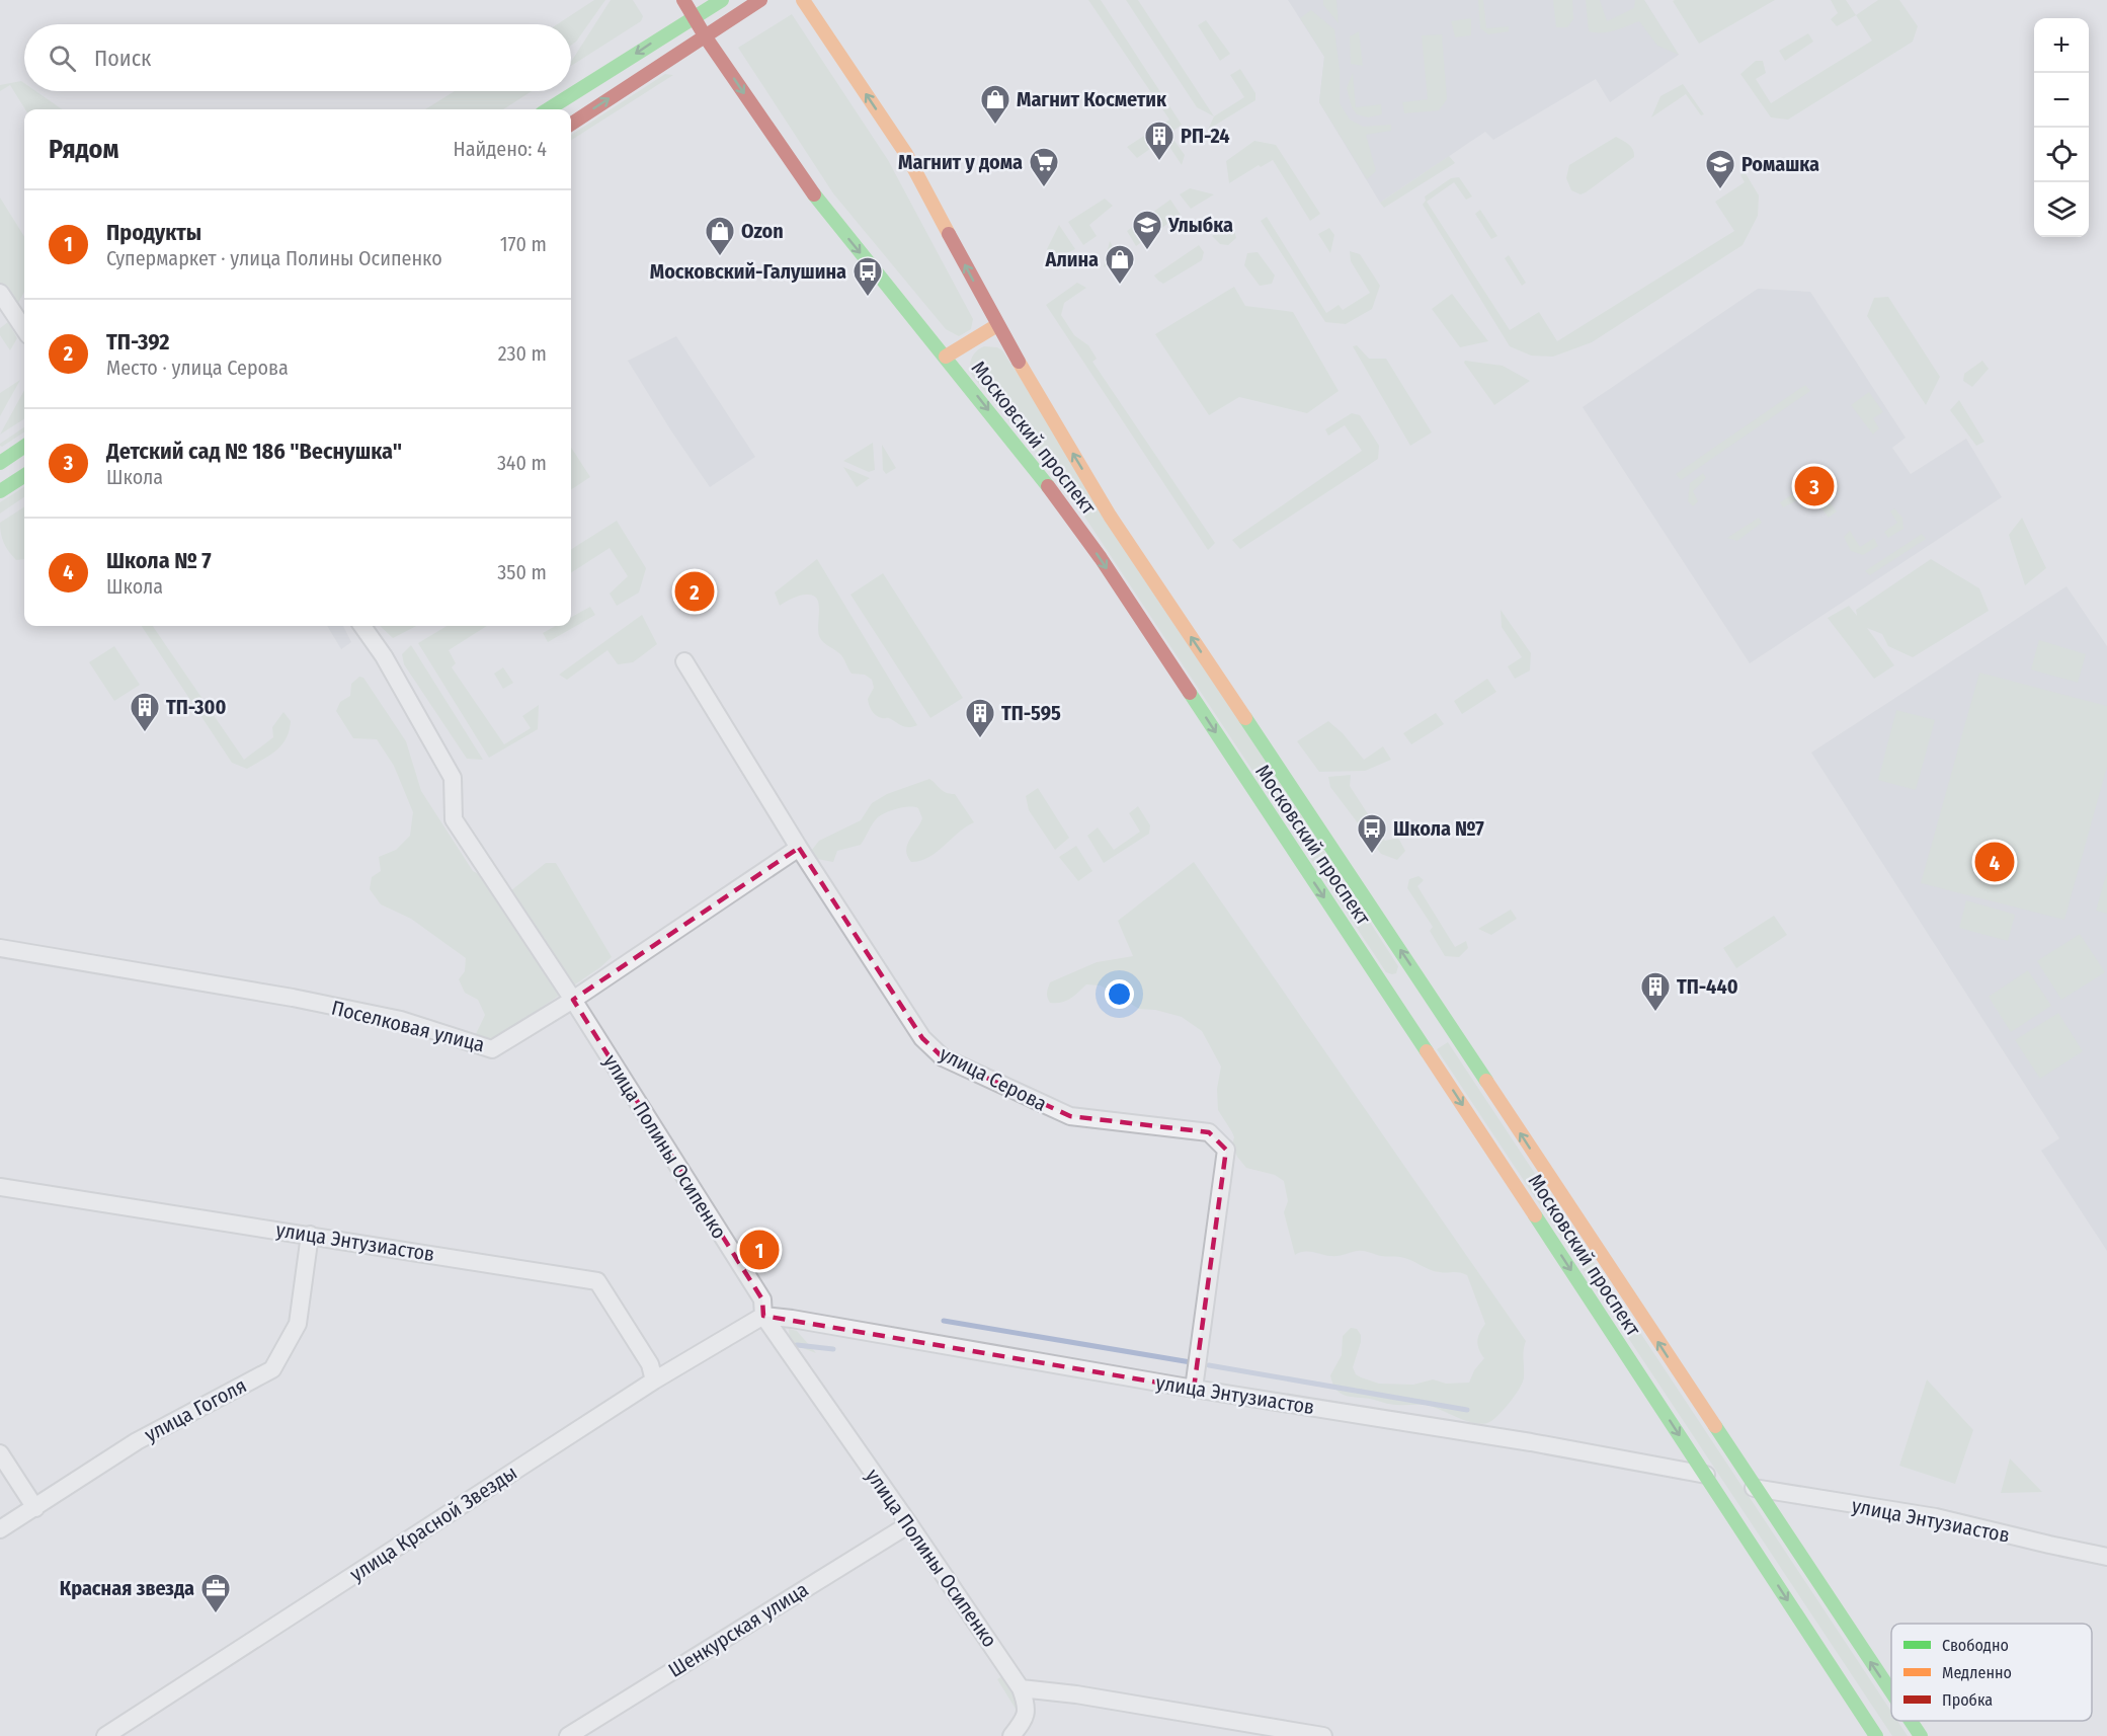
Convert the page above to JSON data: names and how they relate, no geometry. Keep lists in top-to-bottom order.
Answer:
{
  "streets": {
    "main road": ["Московский проспект"],
    "street": [
      "Поселковая улица",
      "улица Серова",
      "улица Полины Осипенко",
      "улица Энтузиастов",
      "улица Гоголя",
      "улица Красной Звезды",
      "Шенкурская улица"
    ]
  },
  "crossings": [
    ["Московский проспект", "улица Энтузиастов"],
    ["Поселковая улица", "улица Серова"],
    ["Поселковая улица", "улица Полины Осипенко"],
    ["улица Серова", "улица Энтузиастов"],
    ["улица Полины Осипенко", "улица Энтузиастов"],
    ["улица Полины Осипенко", "улица Красной Звезды"],
    ["улица Полины Осипенко", "Шенкурская улица"],
    ["улица Энтузиастов", "улица Гоголя"],
    ["улица Энтузиастов", "улица Красной Звезды"]
  ],
  "places": {
    "shop": ["Магнит Косметик", "Ozon", "Алина"],
    "building": [
      "РП-24",
      "ТП-300",
      "ТП-595",
      "ТП-440"
    ],
    "supermarket": ["Магнит у дома"],
    "school or university": ["Ромашка", "Улыбка"],
    "bus stop": ["Московский-Галушина", "Школа №7"],
    "office": ["Красная звезда"]
  },
  "legend": ["Свободно", "Медленно", "Пробка"],
  "page": {
    "map_buttons": ["+", "−"],
    "search": "Поиск",
    "heading": ["Рядом", "Найдено: 4"],
    "list": [
      {
        "mark": "1",
        "name": "Продукты",
        "note": "Супермаркет · улица Полины Осипенко",
        "value": "170 m"
      },
      {
        "mark": "2",
        "name": "ТП-392",
        "note": "Место · улица Серова",
        "value": "230 m"
      },
      {
        "mark": "3",
        "name": "Детский сад № 186 \"Веснушка\"",
        "note": "Школа",
        "value": "340 m"
      },
      {
        "mark": "4",
        "name": "Школа № 7",
        "note": "Школа",
        "value": "350 m"
      }
    ],
    "pins": [
      "3",
      "2",
      "4",
      "1"
    ]
  }
}
